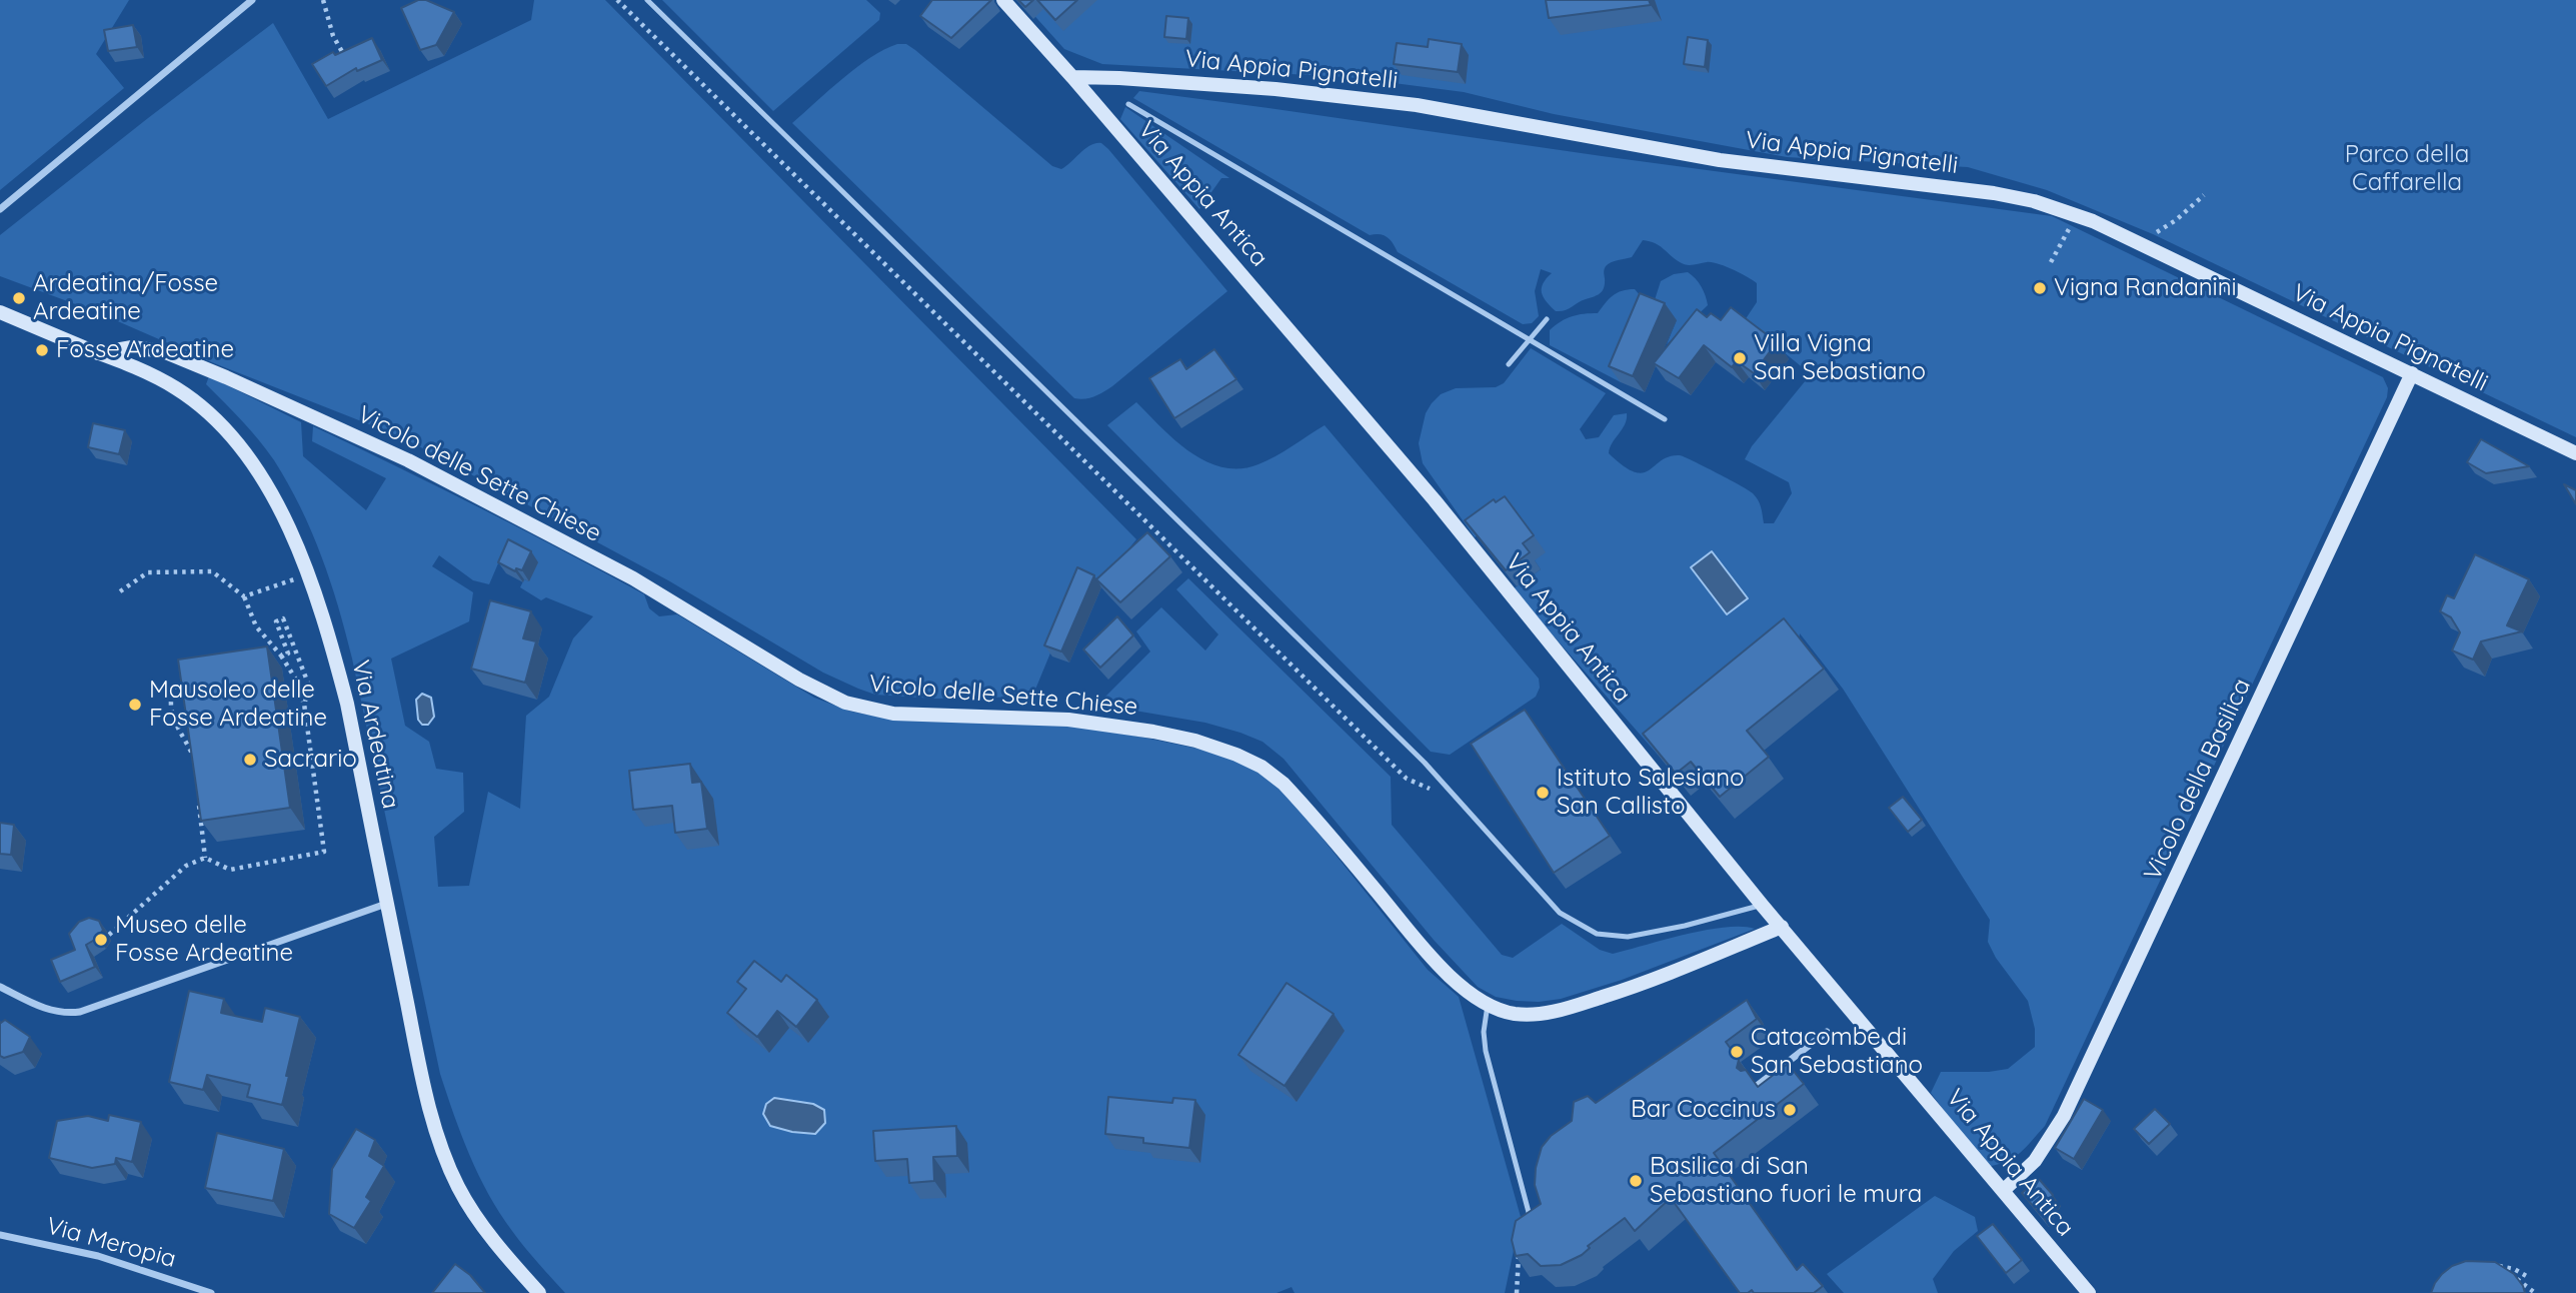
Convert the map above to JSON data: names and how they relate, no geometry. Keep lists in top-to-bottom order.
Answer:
{
  "streets": {
    "main road": [
      "Via Appia Pignatelli",
      "Via Appia Antica",
      "Vicolo delle Sette Chiese",
      "Via Ardeatina",
      "Vicolo della Basilica"
    ],
    "street": ["Via Meropia"]
  },
  "crossings": [
    ["Via Appia Pignatelli", "Via Appia Antica"],
    ["Via Appia Pignatelli", "Vicolo della Basilica"],
    ["Via Appia Antica", "Vicolo delle Sette Chiese"],
    ["Via Appia Antica", "Vicolo della Basilica"],
    ["Vicolo delle Sette Chiese", "Via Ardeatina"]
  ],
  "parks": ["Parco della Caffarella"],
  "places": [
    "Vigna Randanini",
    "Ardeatina/Fosse Ardeatine",
    "Fosse Ardeatine",
    "Villa Vigna San Sebastiano",
    "Mausoleo delle Fosse Ardeatine",
    "Sacrario",
    "Istituto Salesiano San Callisto",
    "Museo delle Fosse Ardeatine",
    "Catacombe di San Sebastiano",
    "Bar Coccinus",
    "Basilica di San Sebastiano fuori le mura"
  ]
}
